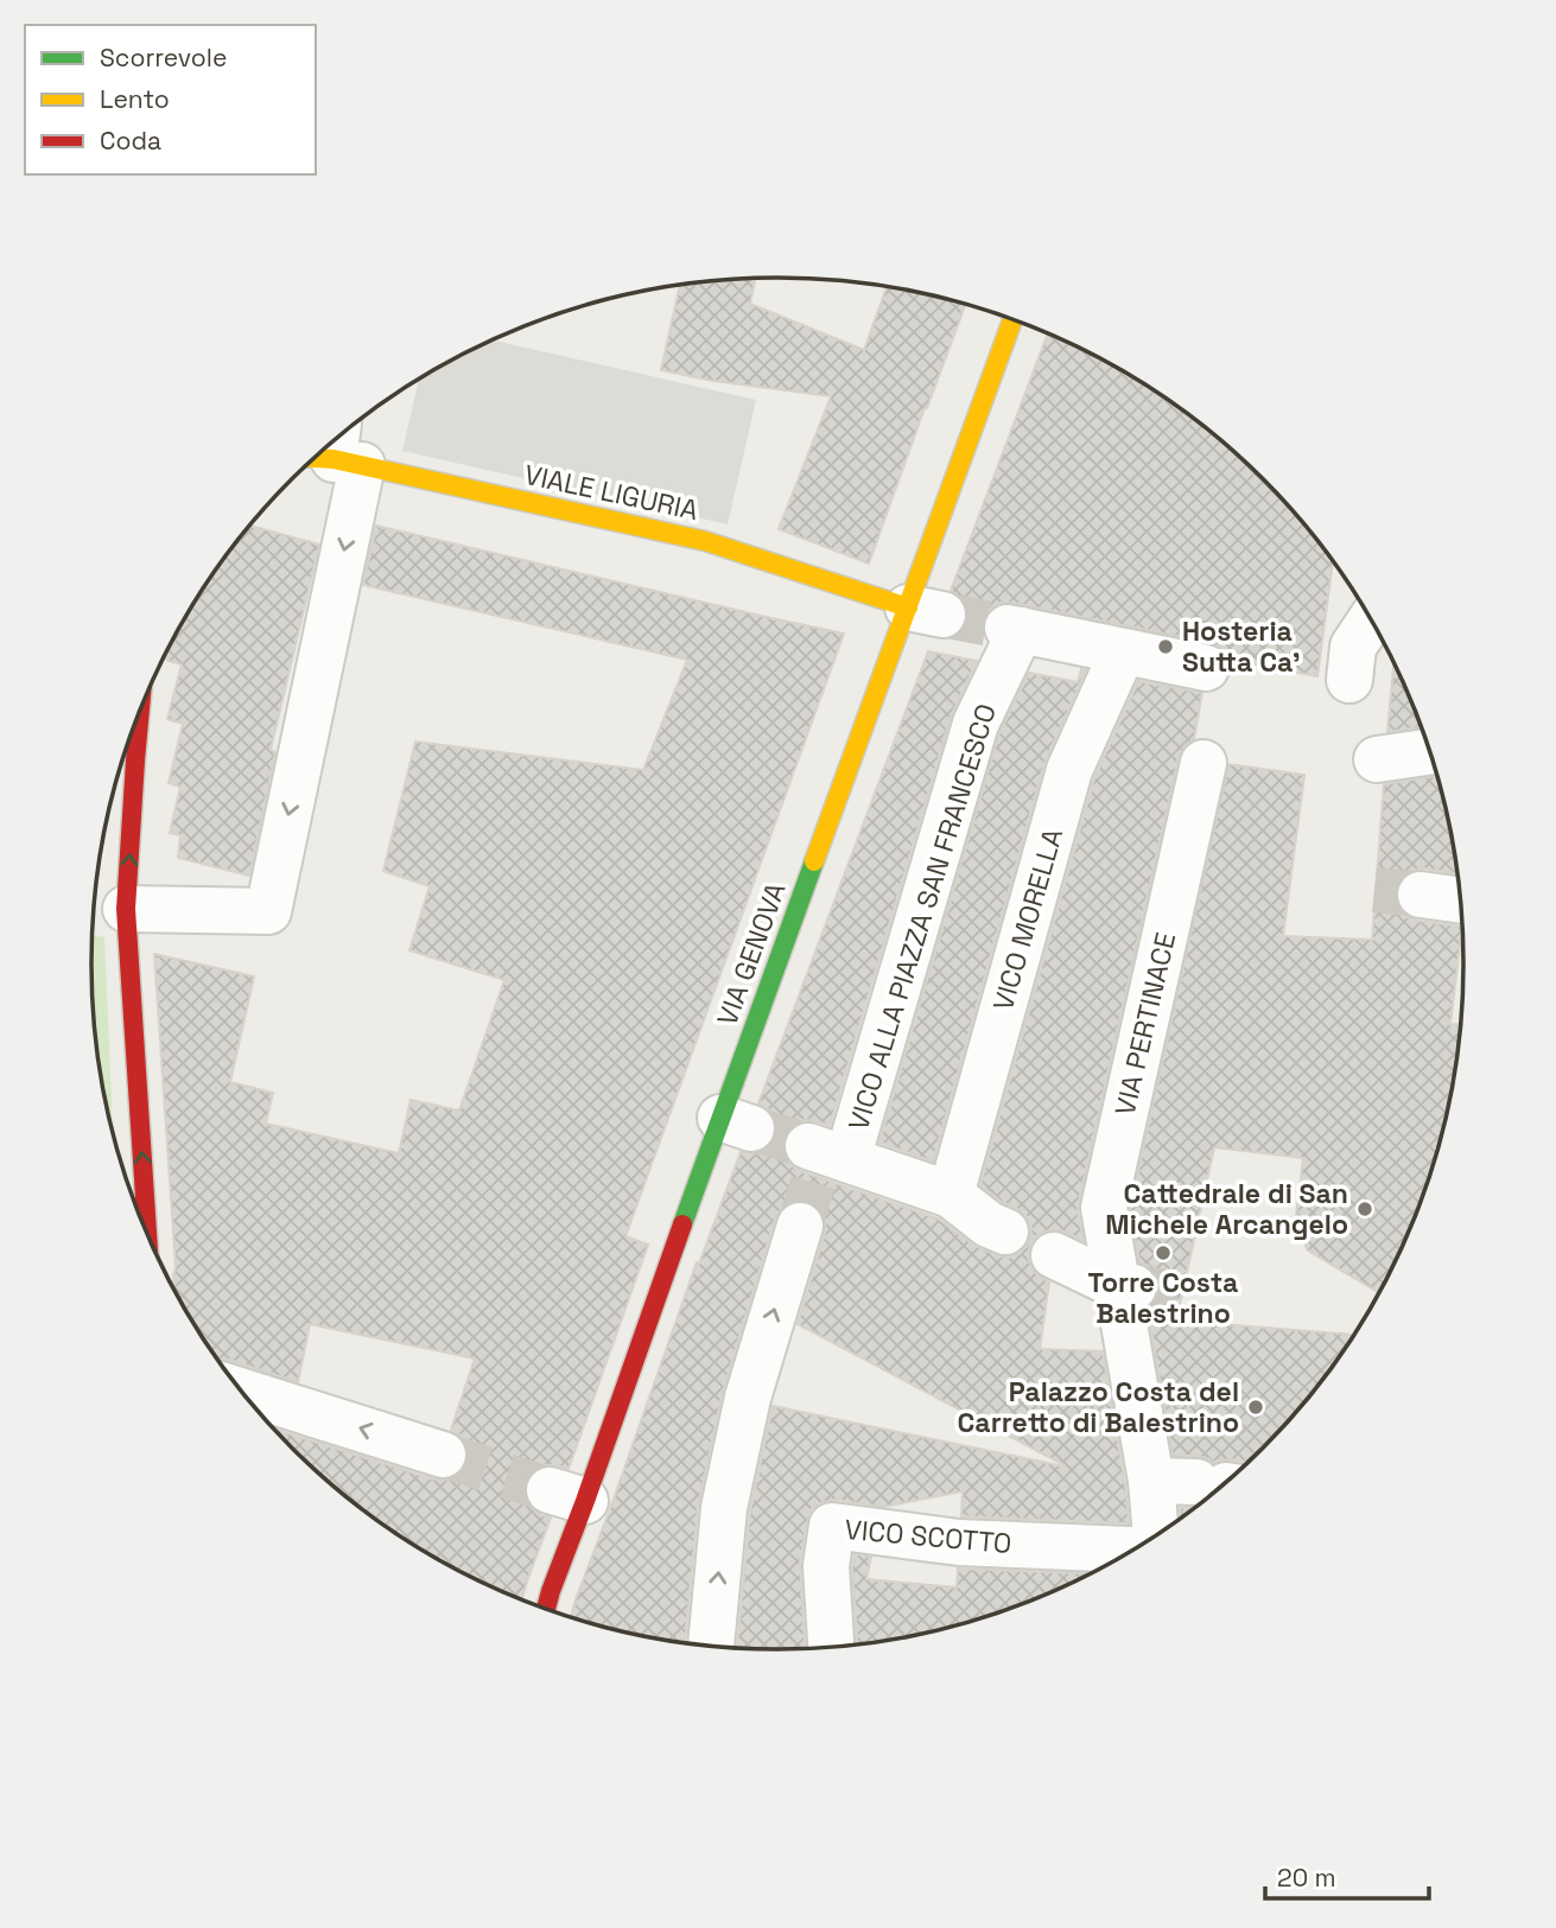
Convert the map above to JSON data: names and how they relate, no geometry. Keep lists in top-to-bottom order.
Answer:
{
  "streets": {
    "main road": ["VIALE LIGURIA", "VIA GENOVA"],
    "street": [
      "VICO ALLA PIAZZA SAN FRANCESCO",
      "VICO MORELLA",
      "VIA PERTINACE",
      "VICO SCOTTO"
    ]
  },
  "crossings": [
    ["VIALE LIGURIA", "VIA GENOVA"],
    ["VICO ALLA PIAZZA SAN FRANCESCO", "VICO MORELLA"]
  ],
  "places": [
    "Hosteria Sutta Ca'",
    "Cattedrale di San Michele Arcangelo",
    "Torre Costa Balestrino",
    "Palazzo Costa del Carretto di Balestrino"
  ],
  "legend": ["Scorrevole", "Lento", "Coda"],
  "scale_bar": "20 m"
}
